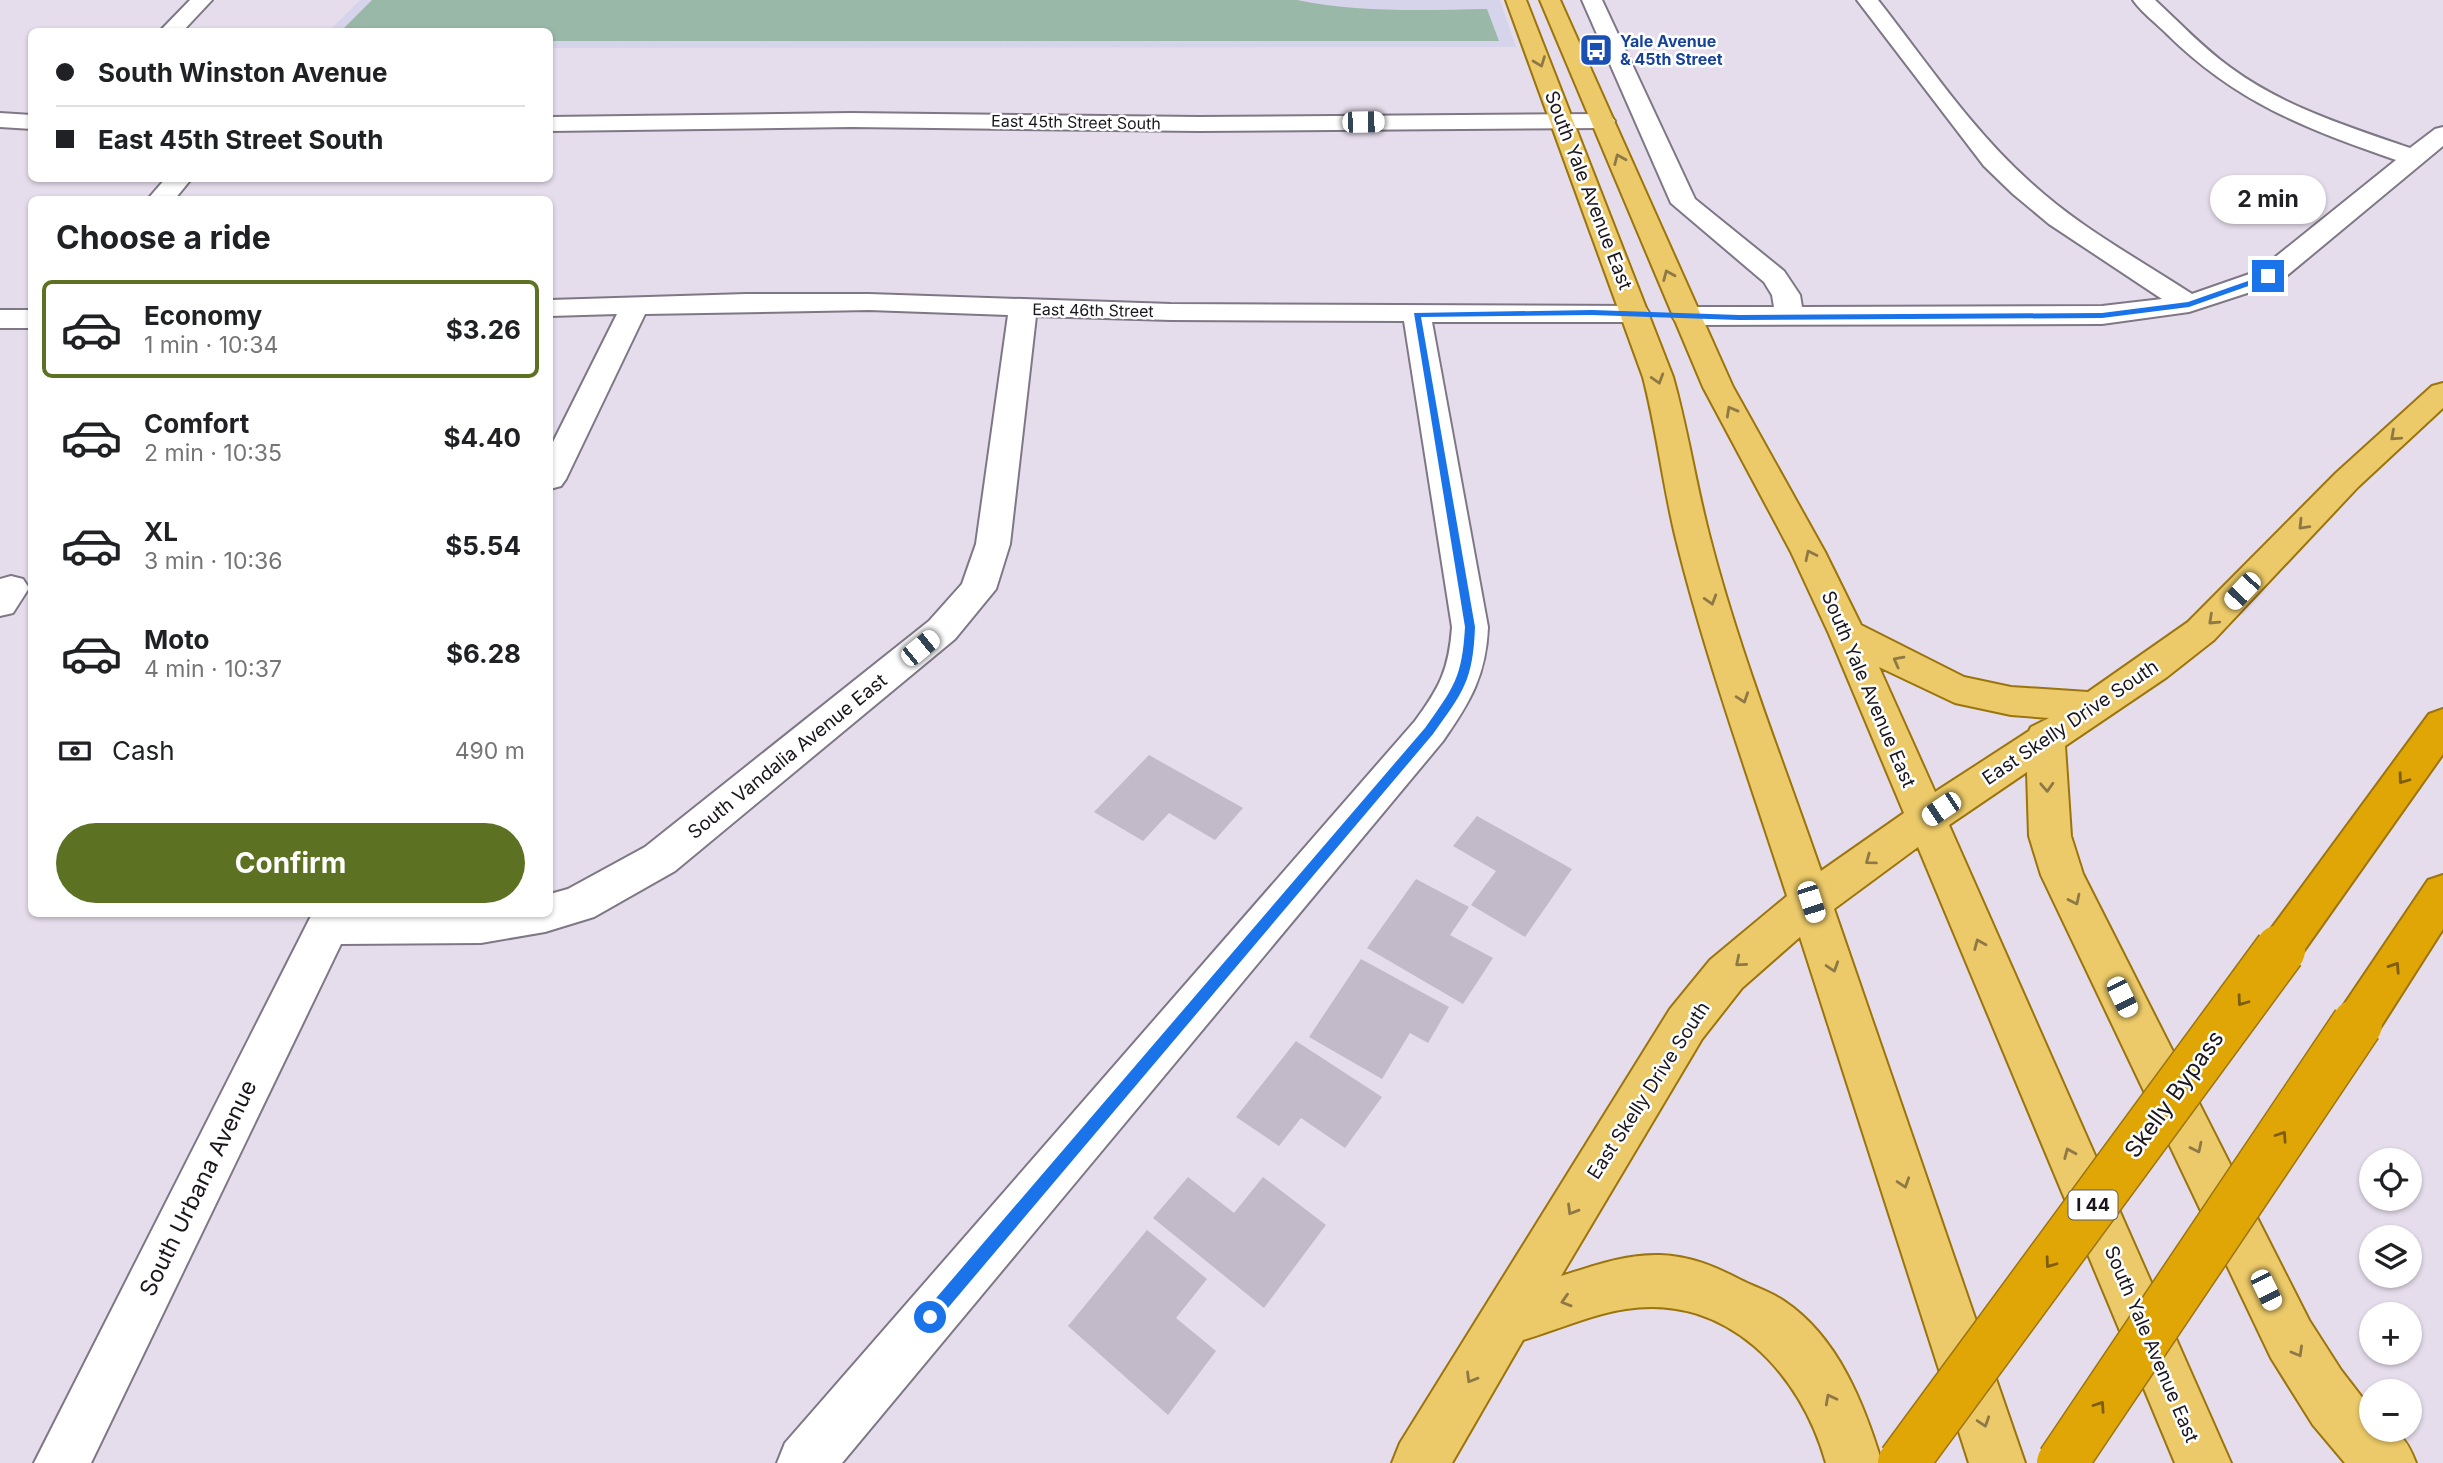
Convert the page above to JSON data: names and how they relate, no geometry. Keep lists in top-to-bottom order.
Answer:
{
  "streets": {
    "highway": ["Skelly Bypass", "I 44"],
    "main road": ["South Yale Avenue East", "East Skelly Drive South"],
    "street": [
      "East 45th Street South",
      "East 46th Street",
      "South Vandalia Avenue East",
      "South Urbana Avenue"
    ]
  },
  "crossings": [
    ["East 45th Street South", "South Yale Avenue East"],
    ["South Yale Avenue East", "East 46th Street"],
    ["South Yale Avenue East", "East Skelly Drive South"],
    ["East 46th Street", "South Vandalia Avenue East"],
    ["South Vandalia Avenue East", "South Urbana Avenue"]
  ],
  "one_way": ["East Skelly Drive South"],
  "places": {
    "bus stop": ["Yale Avenue & 45th Street"]
  },
  "page": {
    "banner": ["South Winston Avenue", "East 45th Street South"],
    "bubble": "2 min",
    "heading": "Choose a ride",
    "list": [
      {
        "name": "Economy",
        "note": "1 min · 10:34",
        "value": "$3.26"
      },
      {
        "name": "Comfort",
        "note": "2 min · 10:35",
        "value": "$4.40"
      },
      {
        "name": "XL",
        "note": "3 min · 10:36",
        "value": "$5.54"
      },
      {
        "name": "Moto",
        "note": "4 min · 10:37",
        "value": "$6.28"
      }
    ],
    "pay": ["Cash", "490 m"],
    "buttons": "Confirm",
    "map_buttons": ["+", "−"]
  }
}
